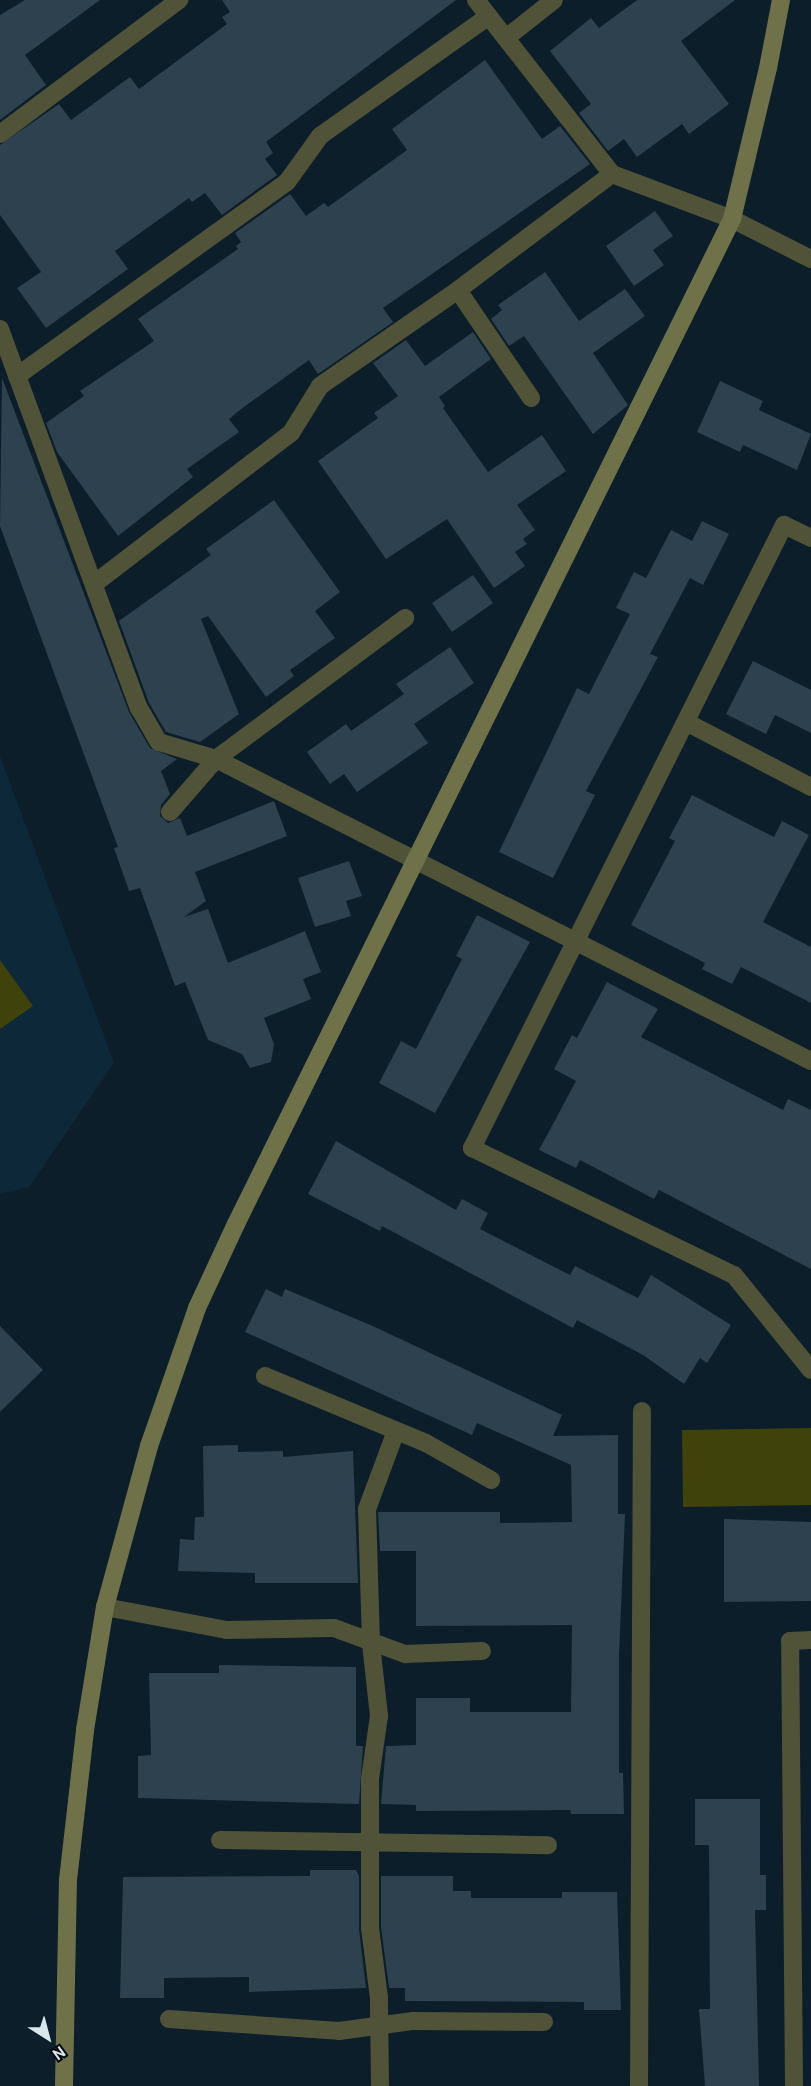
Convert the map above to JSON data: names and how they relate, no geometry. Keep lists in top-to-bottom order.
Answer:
{
  "north": "bottom right"
}
